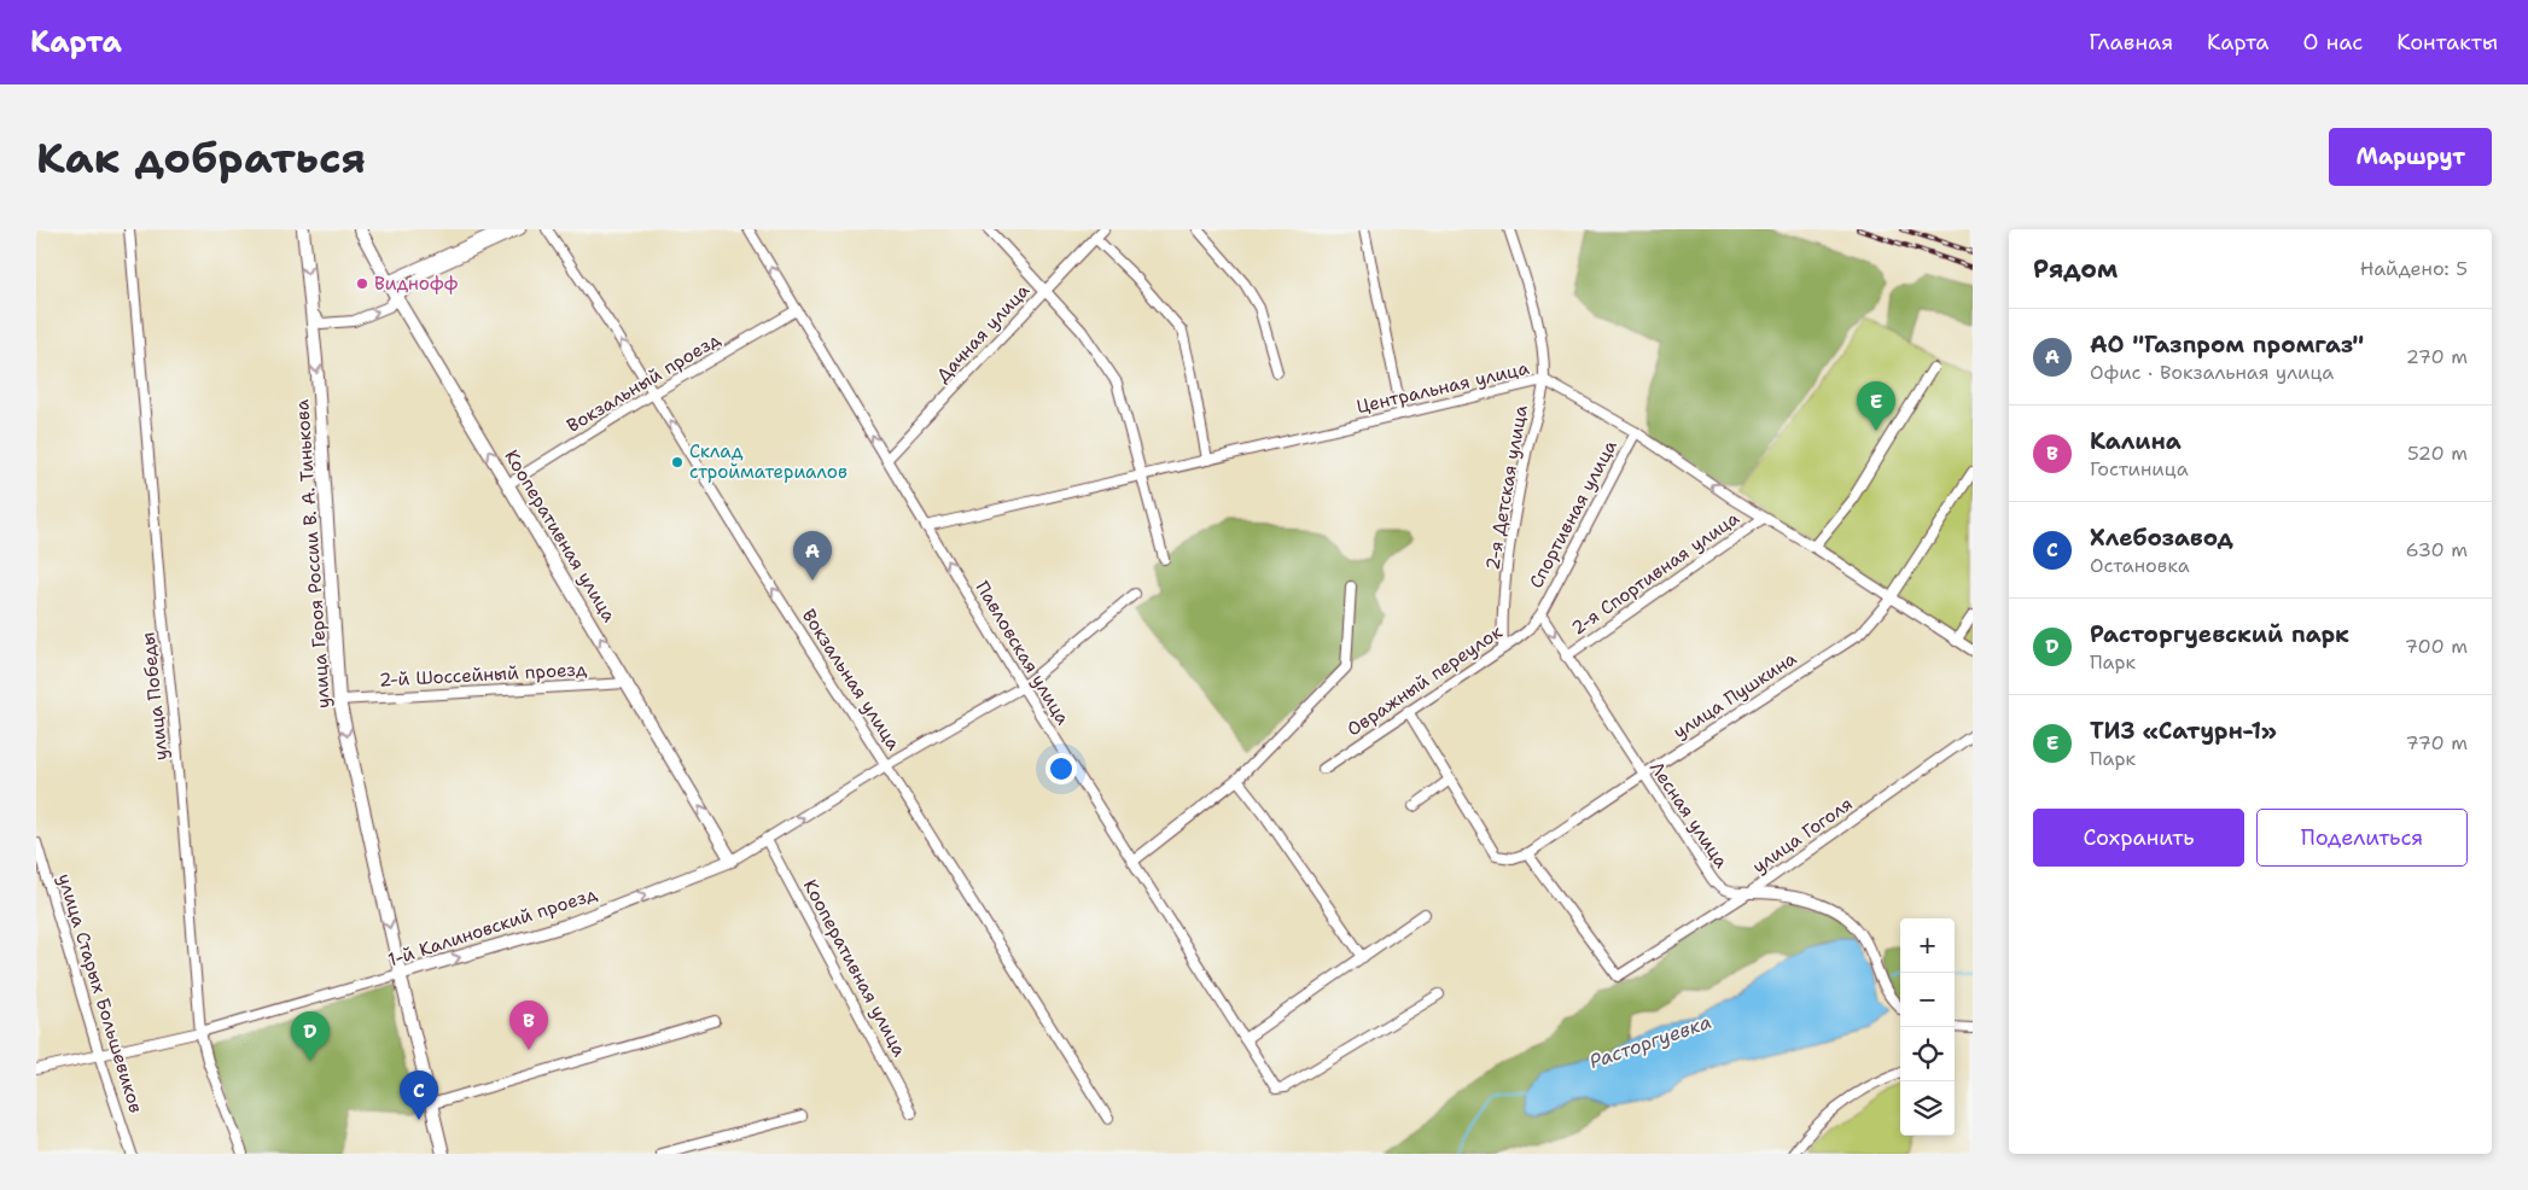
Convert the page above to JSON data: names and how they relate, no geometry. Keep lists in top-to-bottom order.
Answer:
{
  "streets": {
    "street": [
      "Дачная улица",
      "Вокзальный проезд",
      "Центральная улица",
      "2-я Детская улица",
      "Спортивная улица",
      "Кооперативная улица",
      "улица Героя России В. А. Тинькова",
      "2-я Спортивная улица",
      "Павловская улица",
      "2-й Шоссейный проезд",
      "Вокзальная улица",
      "Овражный переулок",
      "улица Пушкина",
      "улица Победы",
      "Лесная улица",
      "улица Гоголя",
      "1-й Калиновский проезд",
      "улица Старых Большевиков"
    ]
  },
  "crossings": [
    ["Дачная улица", "Павловская улица"],
    ["Вокзальный проезд", "Кооперативная улица"],
    ["Вокзальный проезд", "Павловская улица"],
    ["Вокзальный проезд", "Вокзальная улица"],
    ["Центральная улица", "2-я Детская улица"],
    ["Центральная улица", "Спортивная улица"],
    ["Центральная улица", "2-я Спортивная улица"],
    ["Центральная улица", "Павловская улица"],
    ["Центральная улица", "улица Пушкина"],
    ["2-я Детская улица", "Овражный переулок"],
    ["Спортивная улица", "Овражный переулок"],
    ["Спортивная улица", "Лесная улица"],
    ["Кооперативная улица", "2-й Шоссейный проезд"],
    ["Кооперативная улица", "1-й Калиновский проезд"],
    ["улица Героя России В. А. Тинькова", "2-й Шоссейный проезд"],
    ["улица Героя России В. А. Тинькова", "1-й Калиновский проезд"],
    ["2-я Спортивная улица", "Лесная улица"],
    ["Павловская улица", "1-й Калиновский проезд"],
    ["Вокзальная улица", "1-й Калиновский проезд"],
    ["Овражный переулок", "Лесная улица"],
    ["улица Пушкина", "Лесная улица"],
    ["улица Пушкина", "улица Гоголя"],
    ["улица Победы", "1-й Калиновский проезд"],
    ["Лесная улица", "улица Гоголя"],
    ["1-й Калиновский проезд", "улица Старых Большевиков"]
  ],
  "one_way": [
    "Кооперативная улица",
    "улица Героя России В. А. Тинькова",
    "Павловская улица",
    "Вокзальная улица",
    "1-й Калиновский проезд"
  ],
  "water": ["Расторгуевка"],
  "places": ["Виднофф", "Склад стройматериалов"],
  "page": {
    "header": "Карта",
    "nav": [
      "Главная",
      "Карта",
      "О нас",
      "Контакты"
    ],
    "buttons": [
      "Маршрут",
      ["Сохранить", "Поделиться"]
    ],
    "title": "Как добраться",
    "heading": ["Рядом", "Найдено: 5"],
    "list": [
      {
        "mark": "A",
        "name": "АО \"Газпром промгаз\"",
        "note": "Офис · Вокзальная улица",
        "value": "270 m"
      },
      {
        "mark": "B",
        "name": "Калина",
        "note": "Гостиница",
        "value": "520 m"
      },
      {
        "mark": "C",
        "name": "Хлебозавод",
        "note": "Остановка",
        "value": "630 m"
      },
      {
        "mark": "D",
        "name": "Расторгуевский парк",
        "note": "Парк",
        "value": "700 m"
      },
      {
        "mark": "E",
        "name": "ТИЗ «Сатурн-1»",
        "note": "Парк",
        "value": "770 m"
      }
    ],
    "pins": [
      "E",
      "A",
      "B",
      "D",
      "C"
    ],
    "map_buttons": ["+", "−"]
  }
}
